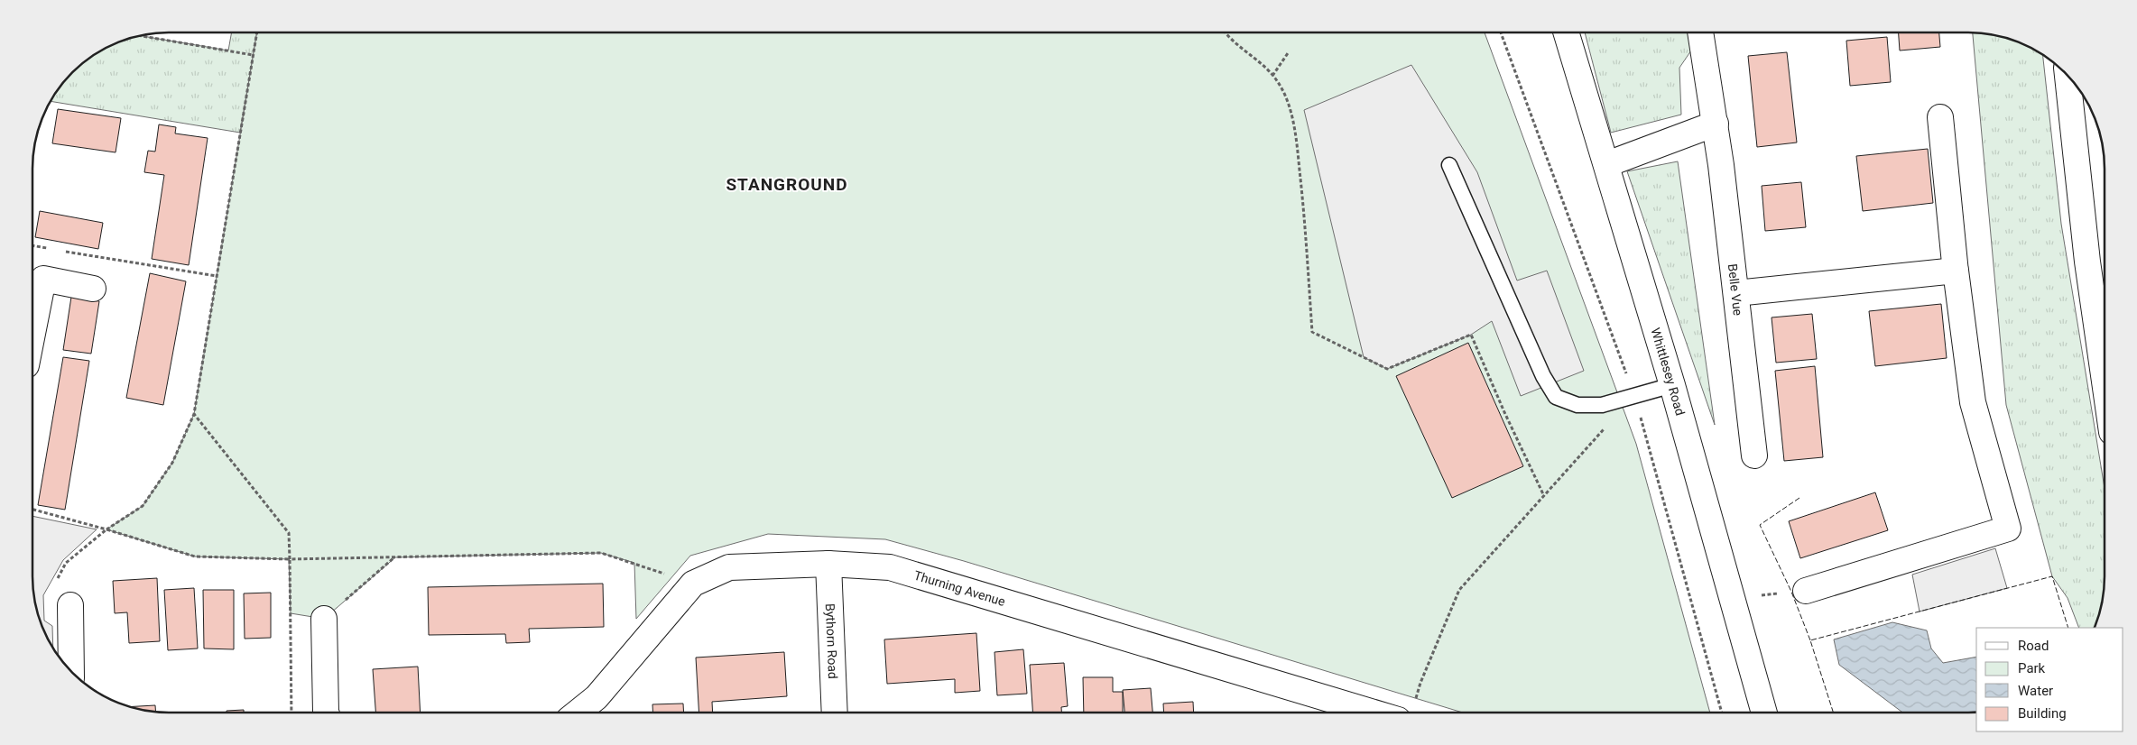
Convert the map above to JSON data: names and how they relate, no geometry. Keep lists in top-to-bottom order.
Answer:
{
  "streets": {
    "main road": [
      "Belle Vue",
      "Whittlesey Road",
      "Thurning Avenue",
      "Bythorn Road"
    ]
  },
  "crossings": [
    ["Thurning Avenue", "Bythorn Road"]
  ],
  "districts": ["STANGROUND"],
  "legend": [
    "Road",
    "Park",
    "Water",
    "Building"
  ]
}
